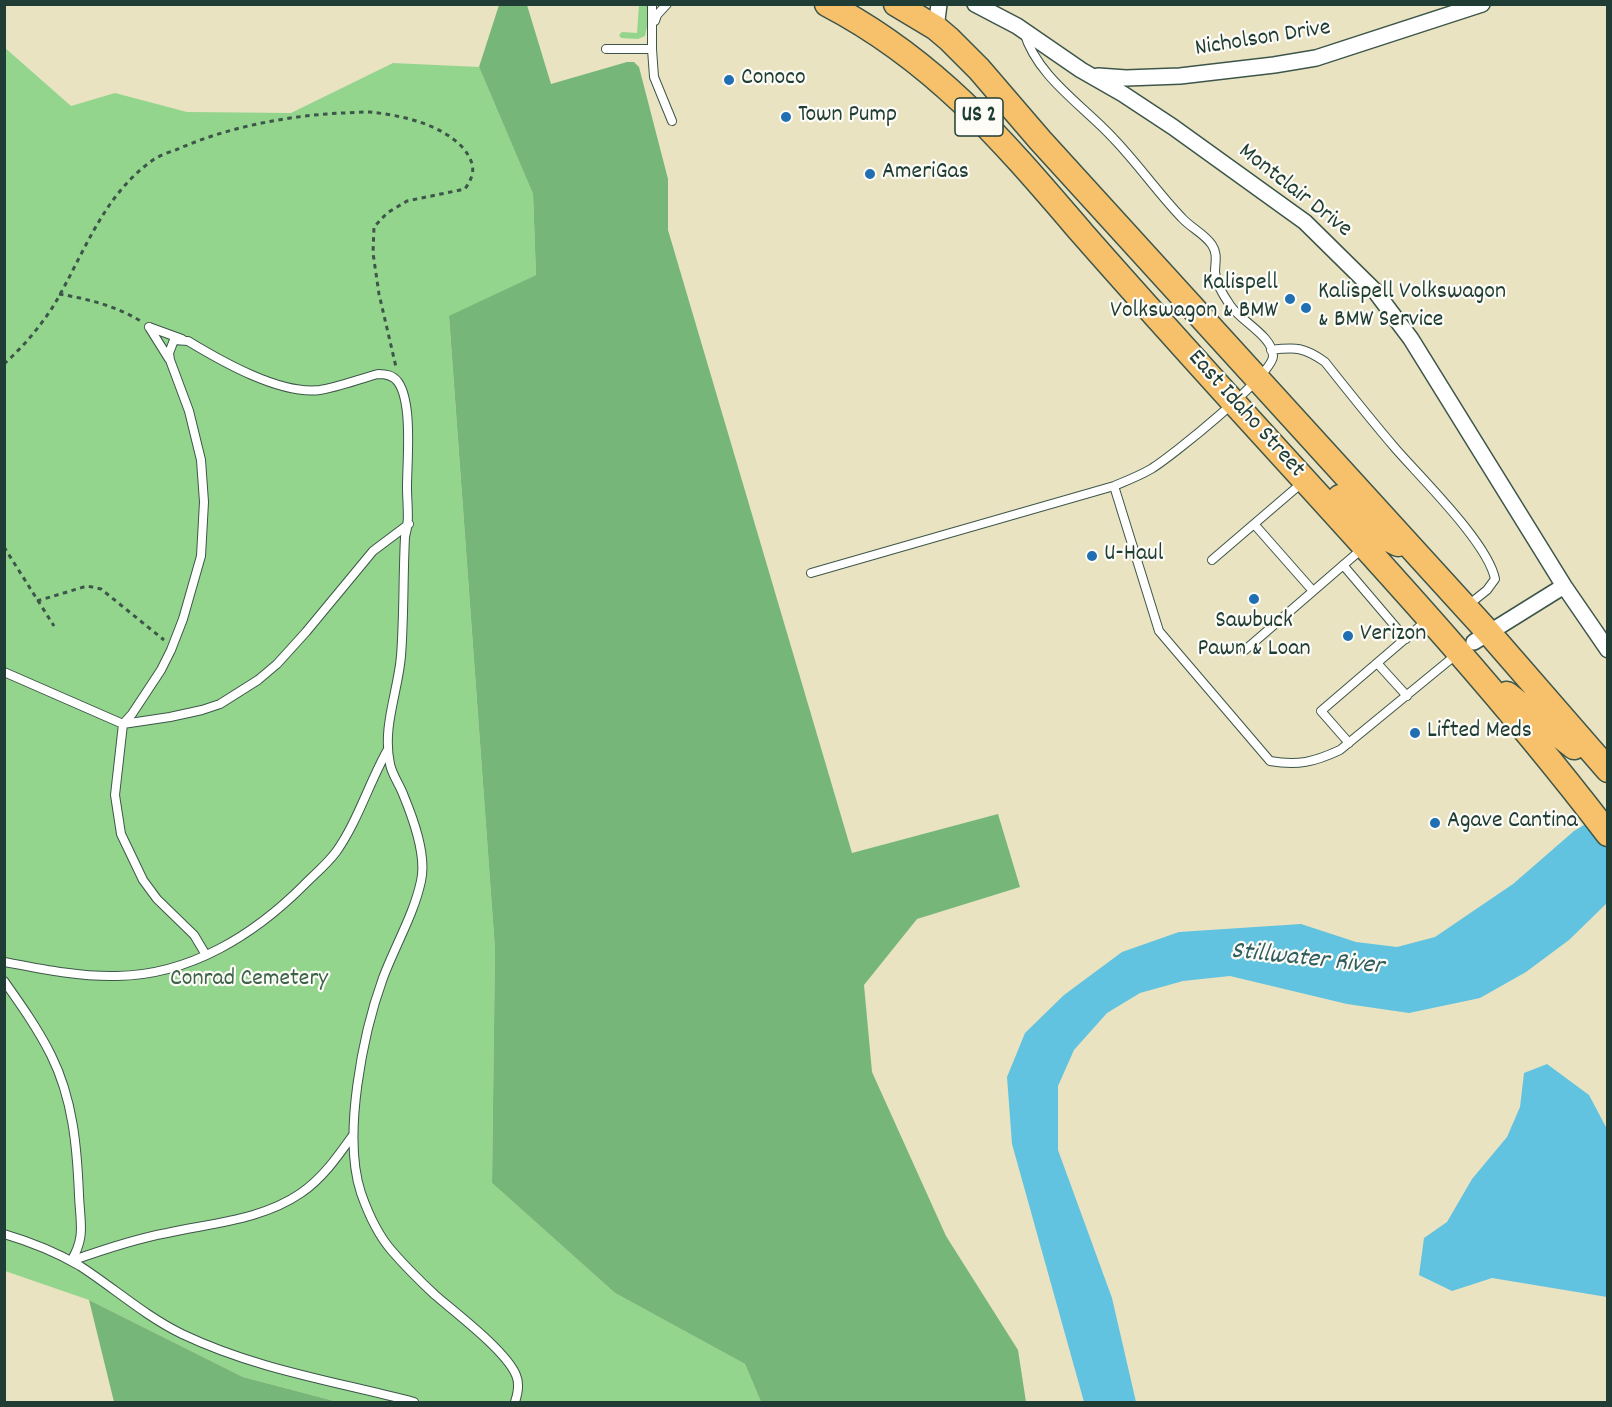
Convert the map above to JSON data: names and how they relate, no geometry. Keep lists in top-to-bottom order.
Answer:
{
  "streets": {
    "highway": ["US 2", "East Idaho Street"],
    "street": ["Nicholson Drive", "Montclair Drive"]
  },
  "crossings": [
    ["Nicholson Drive", "Montclair Drive"]
  ],
  "water": ["Stillwater River"],
  "parks": ["Conrad Cemetery"],
  "places": [
    "Conoco",
    "Town Pump",
    "AmeriGas",
    "Kalispell Volkswagon & BMW",
    "Kalispell Volkswagon & BMW Service",
    "U-Haul",
    "Sawbuck Pawn & Loan",
    "Verizon",
    "Lifted Meds",
    "Agave Cantina"
  ]
}
